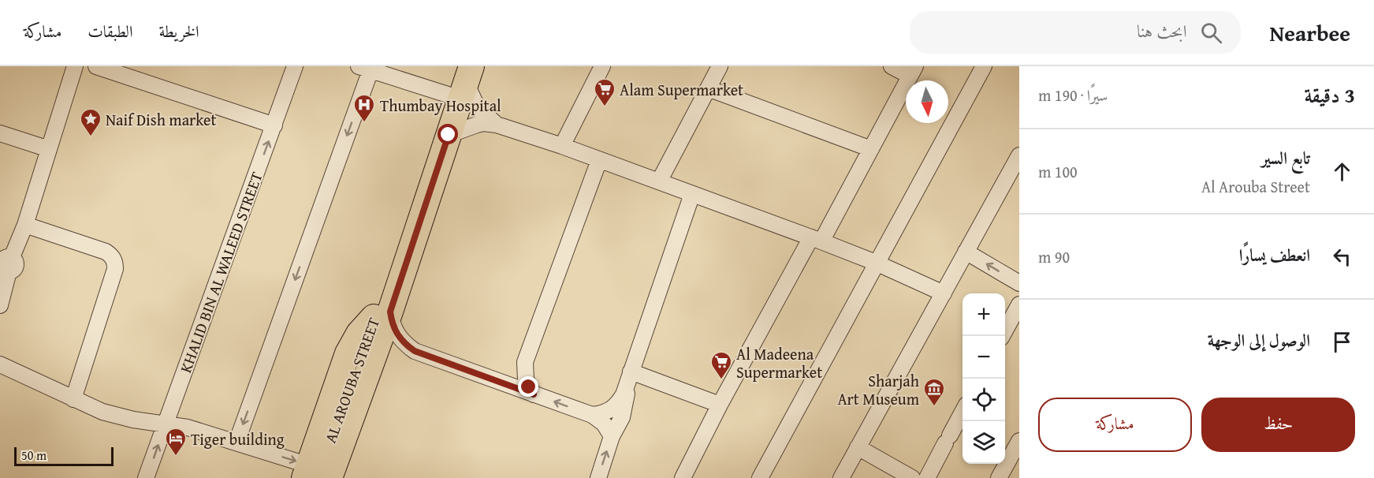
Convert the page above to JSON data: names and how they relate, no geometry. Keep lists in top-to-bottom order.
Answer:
{
  "streets": {
    "main road": ["AL AROUBA STREET"],
    "street": ["KHALID BIN AL WALEED STREET"]
  },
  "places": {
    "supermarket": ["Alam Supermarket", "Al Madeena Supermarket"],
    "hospital": ["Thumbay Hospital"],
    "place": ["Naif Dish market"],
    "museum": ["Sharjah Art Museum"],
    "hotel": ["Tiger building"]
  },
  "scale_bar": "50 m",
  "north": "bottom",
  "page": {
    "header": "Nearbee",
    "search": "ابحث هنا",
    "nav": ["الخريطة", "الطبقات", "مشاركة"],
    "heading": ["3 دقيقة", "سيرًا · 190 m"],
    "list": [
      ["تابع السير", "Al Arouba Street", "100 m"],
      ["انعطف يسارًا", "90 m"],
      "الوصول إلى الوجهة"
    ],
    "map_buttons": ["+", "−"],
    "buttons": ["حفظ", "مشاركة"],
    "scale": "50 m"
  }
}
